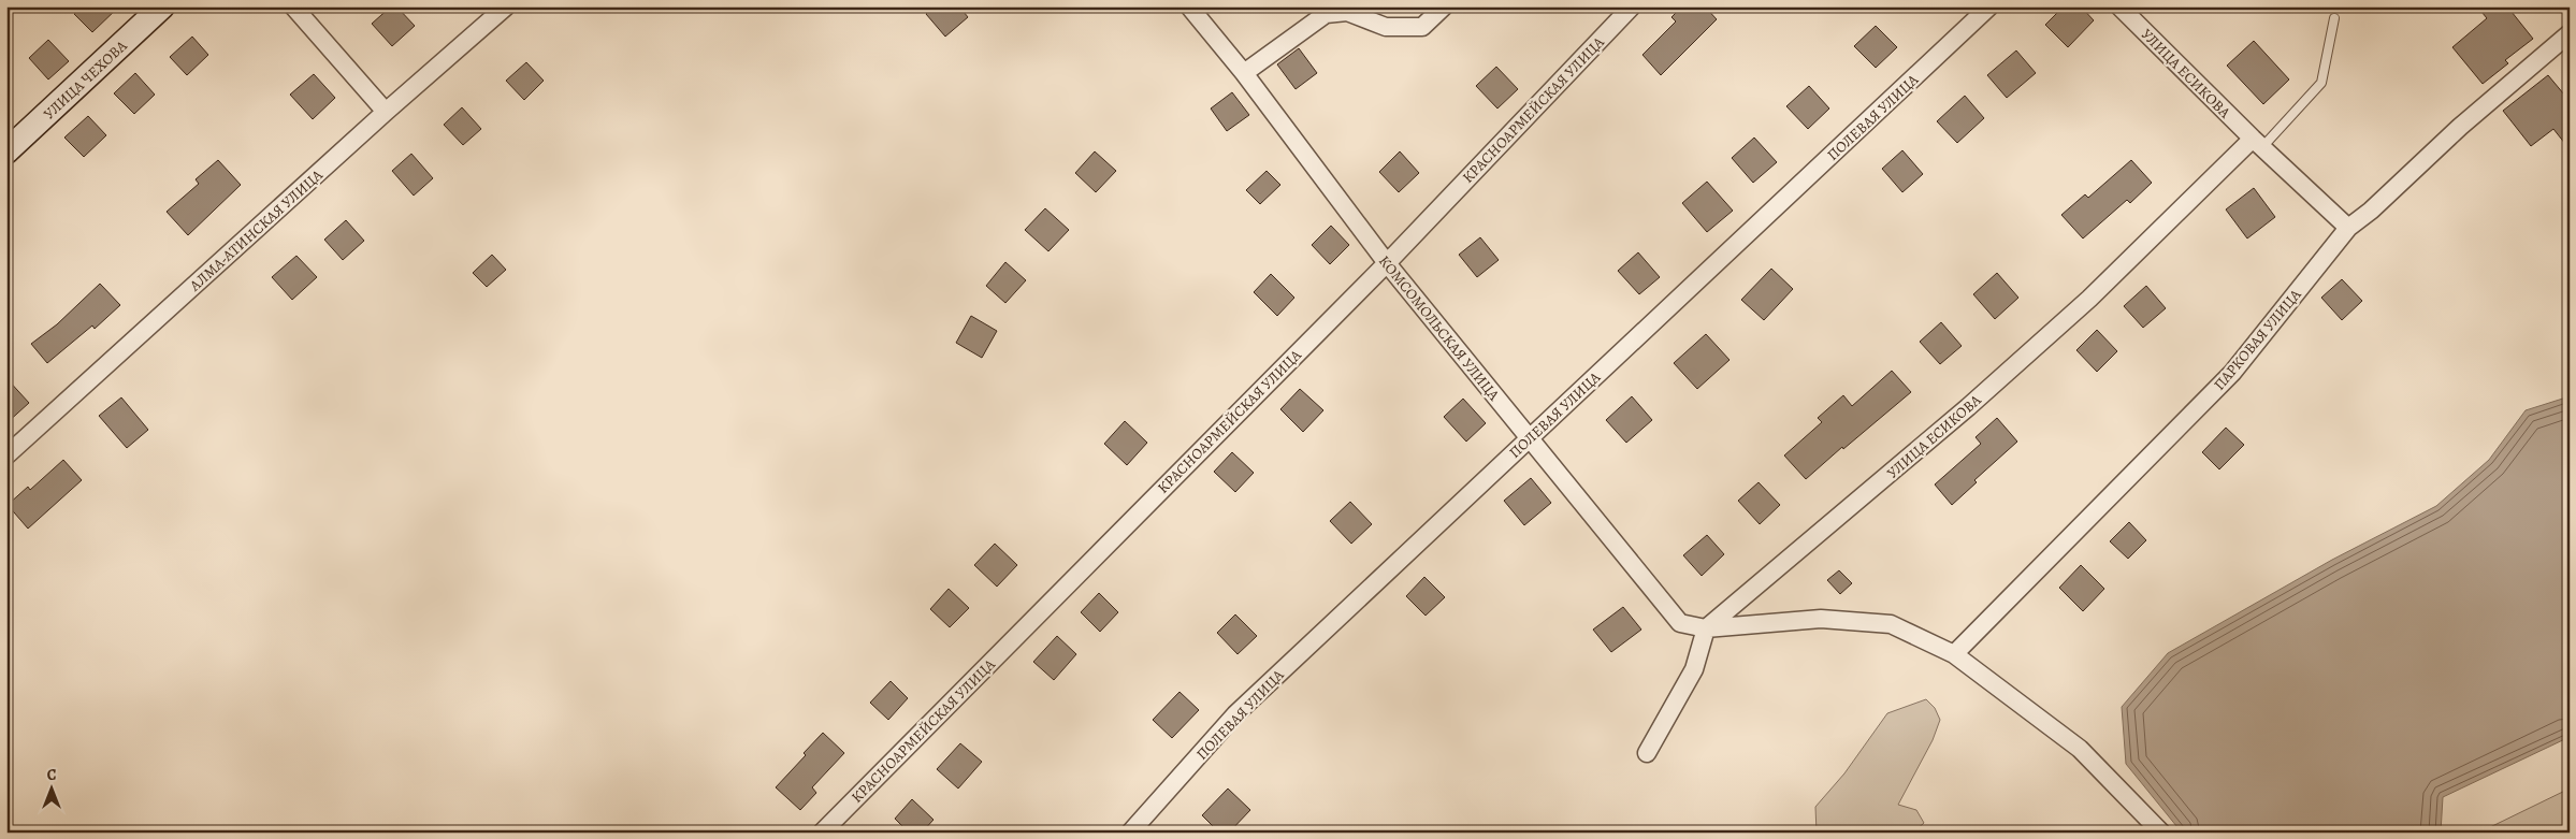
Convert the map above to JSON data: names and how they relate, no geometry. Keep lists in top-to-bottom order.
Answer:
{
  "streets": {
    "street": [
      "УЛИЦА ЕСИКОВА",
      "УЛИЦА ЧЕХОВА",
      "КРАСНОАРМЕЙСКАЯ УЛИЦА",
      "ПОЛЕВАЯ УЛИЦА",
      "АЛМА-АТИНСКАЯ УЛИЦА",
      "КОМСОМОЛЬСКАЯ УЛИЦА",
      "ПАРКОВАЯ УЛИЦА"
    ]
  },
  "crossings": [
    ["УЛИЦА ЕСИКОВА", "КОМСОМОЛЬСКАЯ УЛИЦА"],
    ["УЛИЦА ЕСИКОВА", "ПАРКОВАЯ УЛИЦА"],
    ["КРАСНОАРМЕЙСКАЯ УЛИЦА", "КОМСОМОЛЬСКАЯ УЛИЦА"],
    ["ПОЛЕВАЯ УЛИЦА", "КОМСОМОЛЬСКАЯ УЛИЦА"],
    ["КОМСОМОЛЬСКАЯ УЛИЦА", "ПАРКОВАЯ УЛИЦА"]
  ],
  "north": "top"
}
